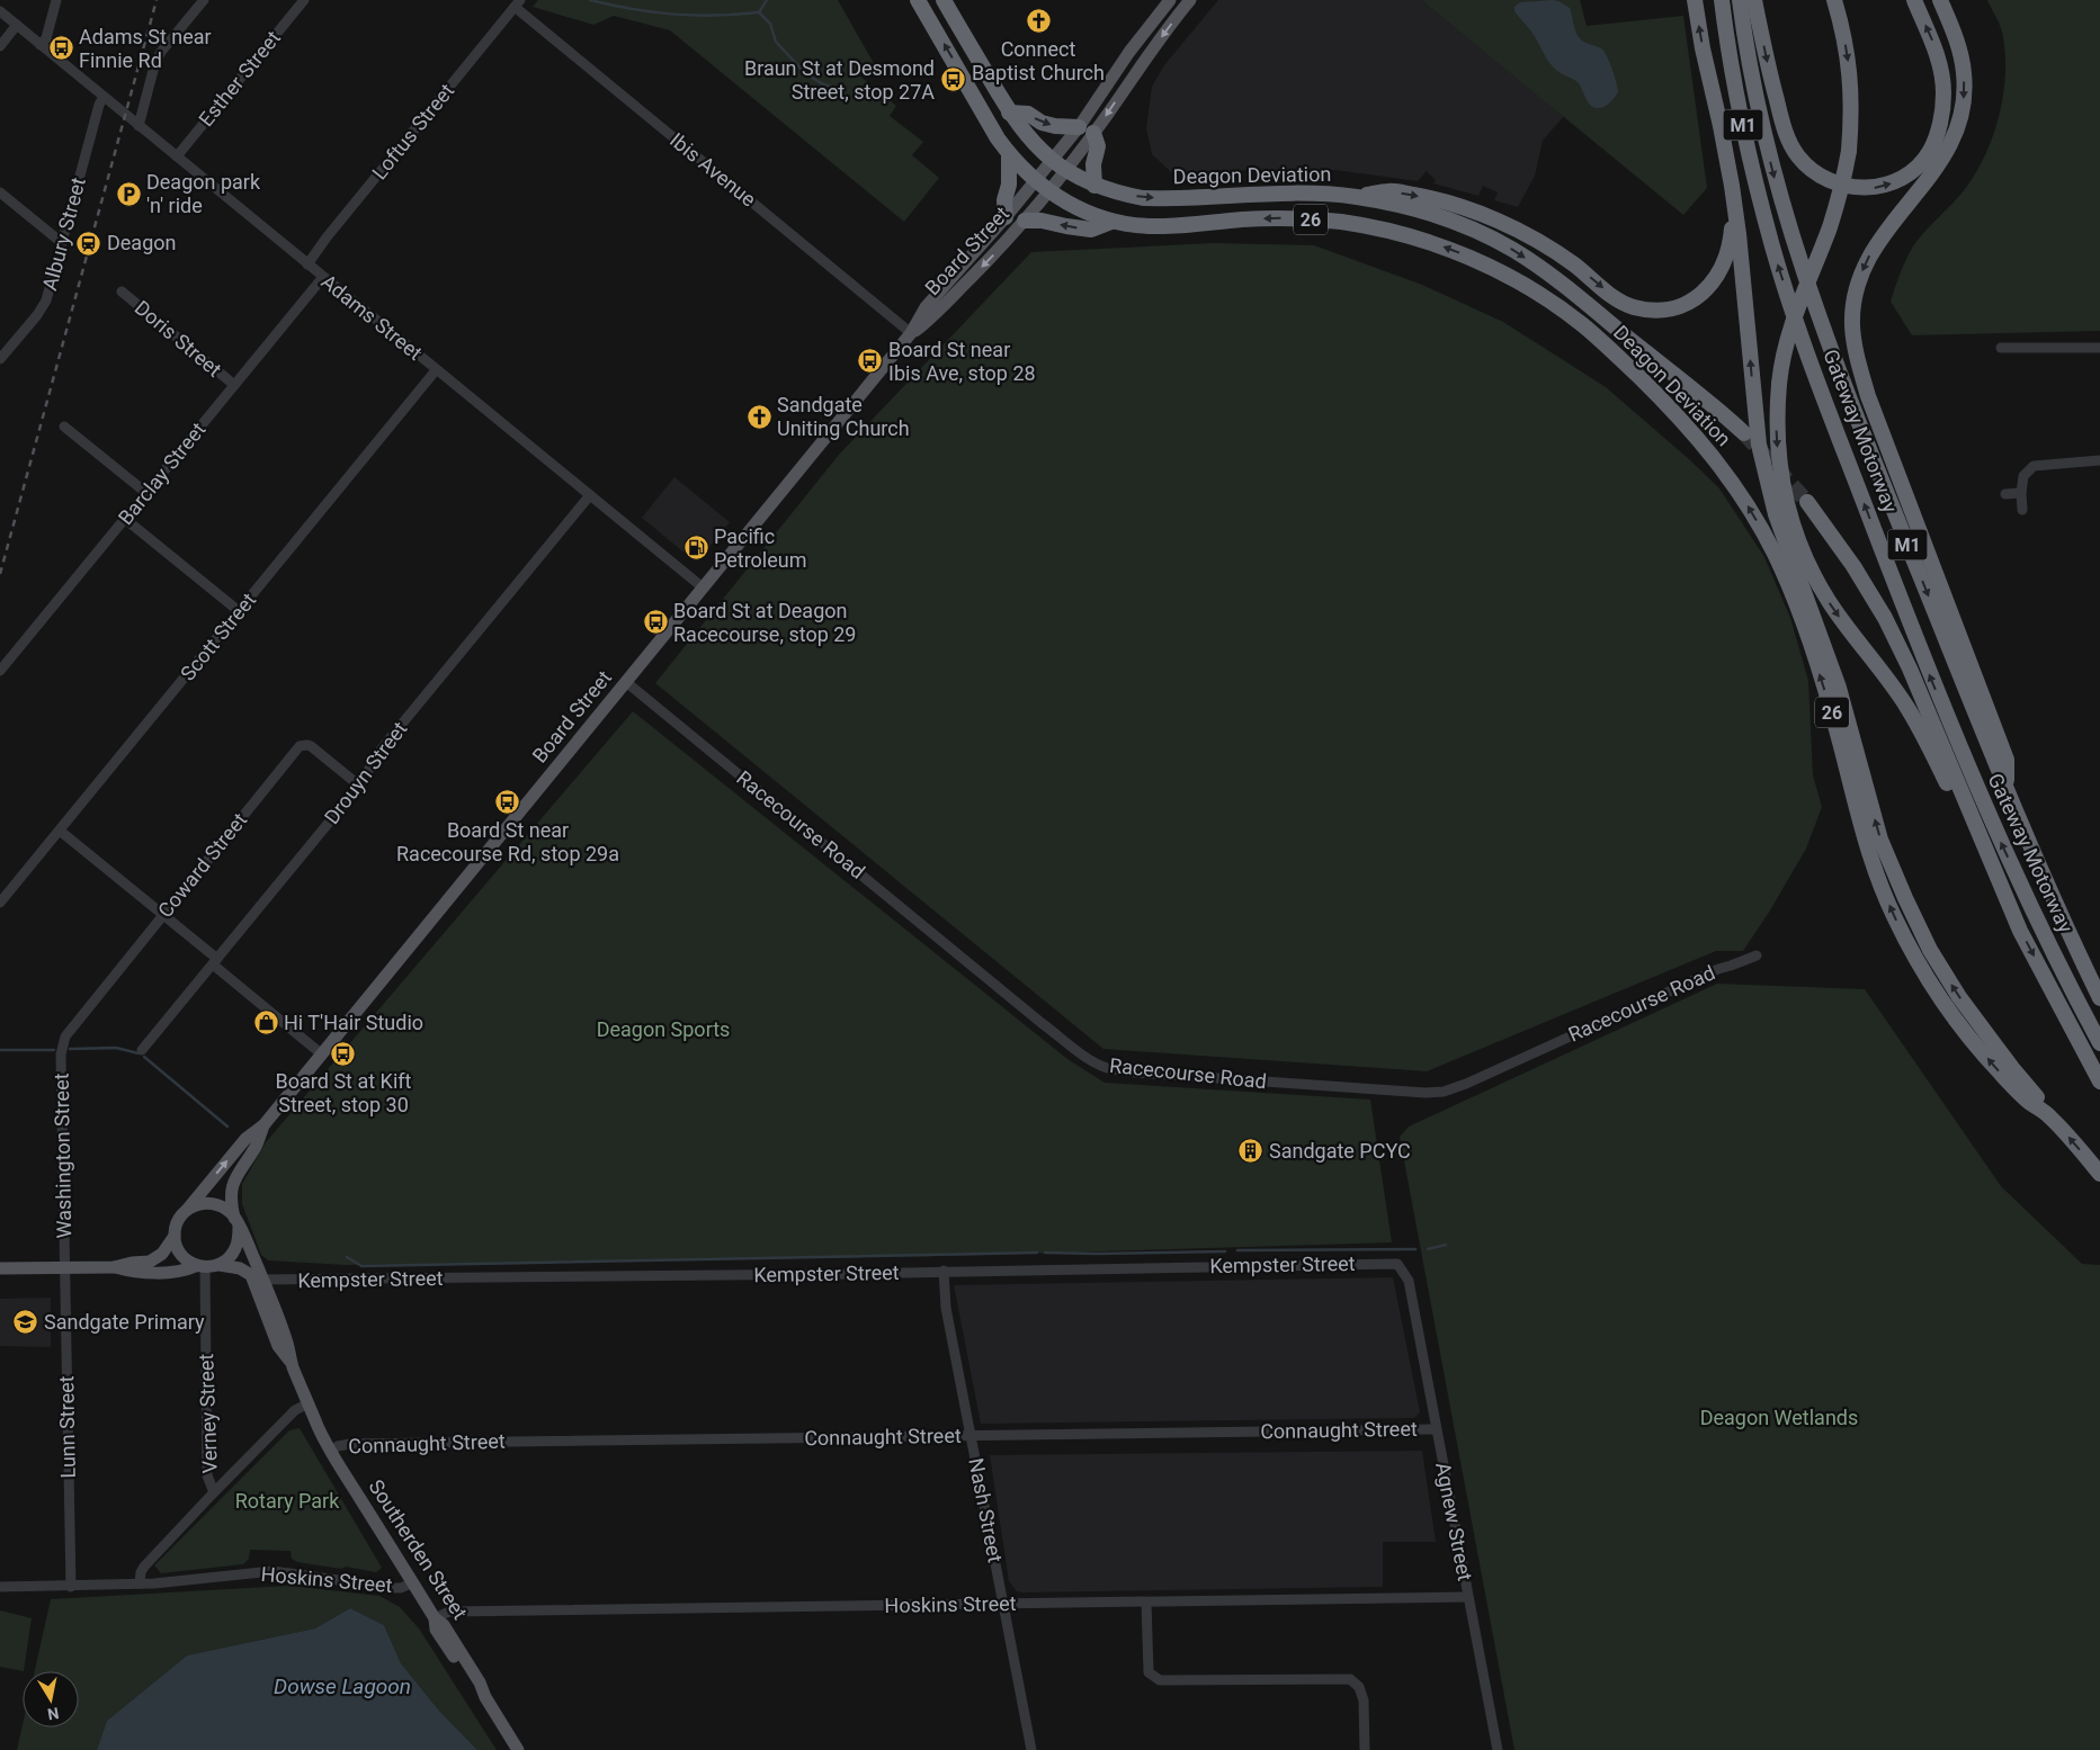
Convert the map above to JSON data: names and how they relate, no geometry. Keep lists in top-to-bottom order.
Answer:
{
  "streets": {
    "highway": [
      "M1",
      "Deagon Deviation",
      "26",
      "Gateway Motorway"
    ],
    "main road": ["Board Street", "Southerden Street"],
    "street": [
      "Esther Street",
      "Loftus Street",
      "Ibis Avenue",
      "Albury Street",
      "Adams Street",
      "Doris Street",
      "Barclay Street",
      "Scott Street",
      "Drouyn Street",
      "Racecourse Road",
      "Coward Street",
      "Washington Street",
      "Kempster Street",
      "Verney Street",
      "Lunn Street",
      "Connaught Street",
      "Nash Street",
      "Agnew Street",
      "Hoskins Street"
    ]
  },
  "crossings": [
    ["Esther Street", "Adams Street"],
    ["Loftus Street", "Ibis Avenue"],
    ["Loftus Street", "Adams Street"],
    ["Ibis Avenue", "Board Street"],
    ["Deagon Deviation", "26"],
    ["Deagon Deviation", "Board Street"],
    ["26", "Board Street"],
    ["Albury Street", "Adams Street"],
    ["Board Street", "Adams Street"],
    ["Board Street", "Racecourse Road"],
    ["Board Street", "Verney Street"],
    ["Board Street", "Southerden Street"],
    ["Adams Street", "Barclay Street"],
    ["Adams Street", "Scott Street"],
    ["Adams Street", "Drouyn Street"],
    ["Doris Street", "Barclay Street"],
    ["Drouyn Street", "Coward Street"],
    ["Coward Street", "Washington Street"],
    ["Washington Street", "Lunn Street"],
    ["Kempster Street", "Nash Street"],
    ["Kempster Street", "Agnew Street"],
    ["Kempster Street", "Southerden Street"],
    ["Verney Street", "Southerden Street"],
    ["Lunn Street", "Hoskins Street"],
    ["Connaught Street", "Nash Street"],
    ["Connaught Street", "Agnew Street"],
    ["Connaught Street", "Southerden Street"],
    ["Nash Street", "Hoskins Street"],
    ["Agnew Street", "Hoskins Street"],
    ["Southerden Street", "Hoskins Street"]
  ],
  "water": ["Dowse Lagoon"],
  "parks": ["Deagon Sports", "Deagon Wetlands", "Rotary Park"],
  "places": {
    "church": ["Connect Baptist Church", "Sandgate Uniting Church"],
    "bus stop": [
      "Adams St near Finnie Rd",
      "Braun St at Desmond Street, stop 27A",
      "Board St near Ibis Ave, stop 28",
      "Board St at Deagon Racecourse, stop 29",
      "Board St near Racecourse Rd, stop 29a",
      "Board St at Kift Street, stop 30"
    ],
    "parking": ["Deagon park 'n' ride"],
    "station": ["Deagon"],
    "fuel station": ["Pacific Petroleum"],
    "shop": ["Hi T'Hair Studio"],
    "building": ["Sandgate PCYC"],
    "school or university": ["Sandgate Primary"]
  },
  "north": "bottom"
}
